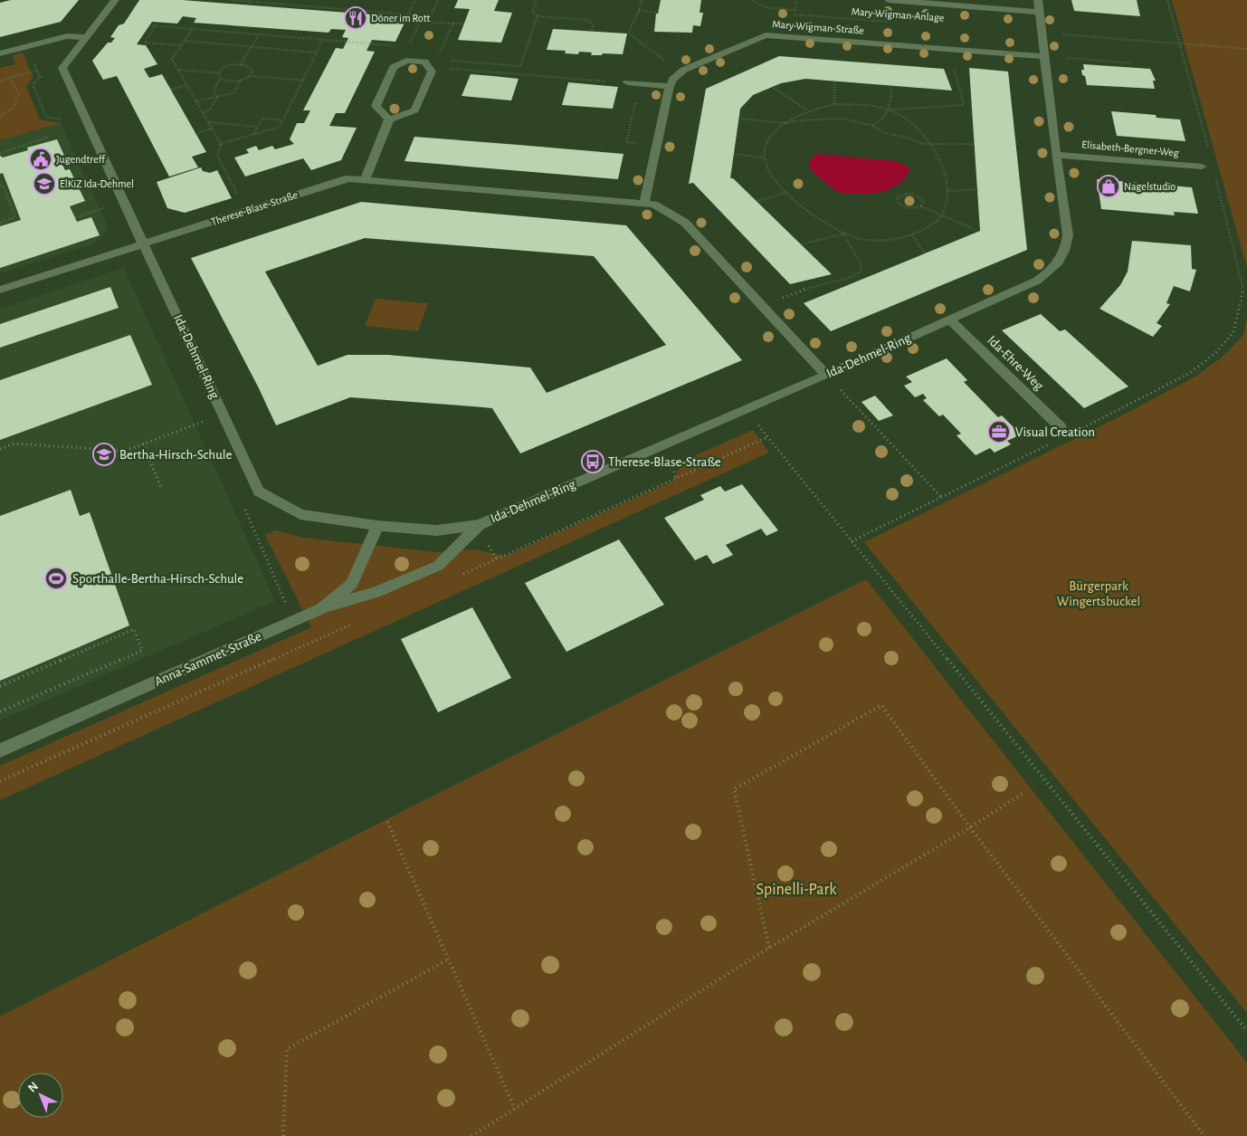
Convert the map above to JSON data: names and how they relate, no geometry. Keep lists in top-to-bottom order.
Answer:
{
  "streets": {
    "street": [
      "Mary-Wigman-Straße",
      "Elisabeth-Bergner-Weg",
      "Therese-Blase-Straße",
      "Ida-Dehmel-Ring",
      "Ida-Ehre-Weg",
      "Anna-Sammet-Straße"
    ],
    "path": ["Mary-Wigman-Anlage"]
  },
  "crossings": [
    ["Mary-Wigman-Straße", "Therese-Blase-Straße"],
    ["Mary-Wigman-Straße", "Ida-Dehmel-Ring"],
    ["Elisabeth-Bergner-Weg", "Ida-Dehmel-Ring"],
    ["Therese-Blase-Straße", "Ida-Dehmel-Ring"],
    ["Ida-Dehmel-Ring", "Ida-Ehre-Weg"],
    ["Ida-Dehmel-Ring", "Anna-Sammet-Straße"]
  ],
  "parks": ["Bürgerpark Wingertsbuckel", "Spinelli-Park"],
  "places": {
    "restaurant": ["Döner im Rott"],
    "public building": ["Jugendtreff"],
    "school or university": ["ElKiZ Ida-Dehmel", "Bertha-Hirsch-Schule"],
    "shop": ["Nagelstudio"],
    "office": ["Visual Creation"],
    "bus stop": ["Therese-Blase-Straße"],
    "sports": ["Sporthalle-Bertha-Hirsch-Schule"]
  },
  "north": "top left"
}
